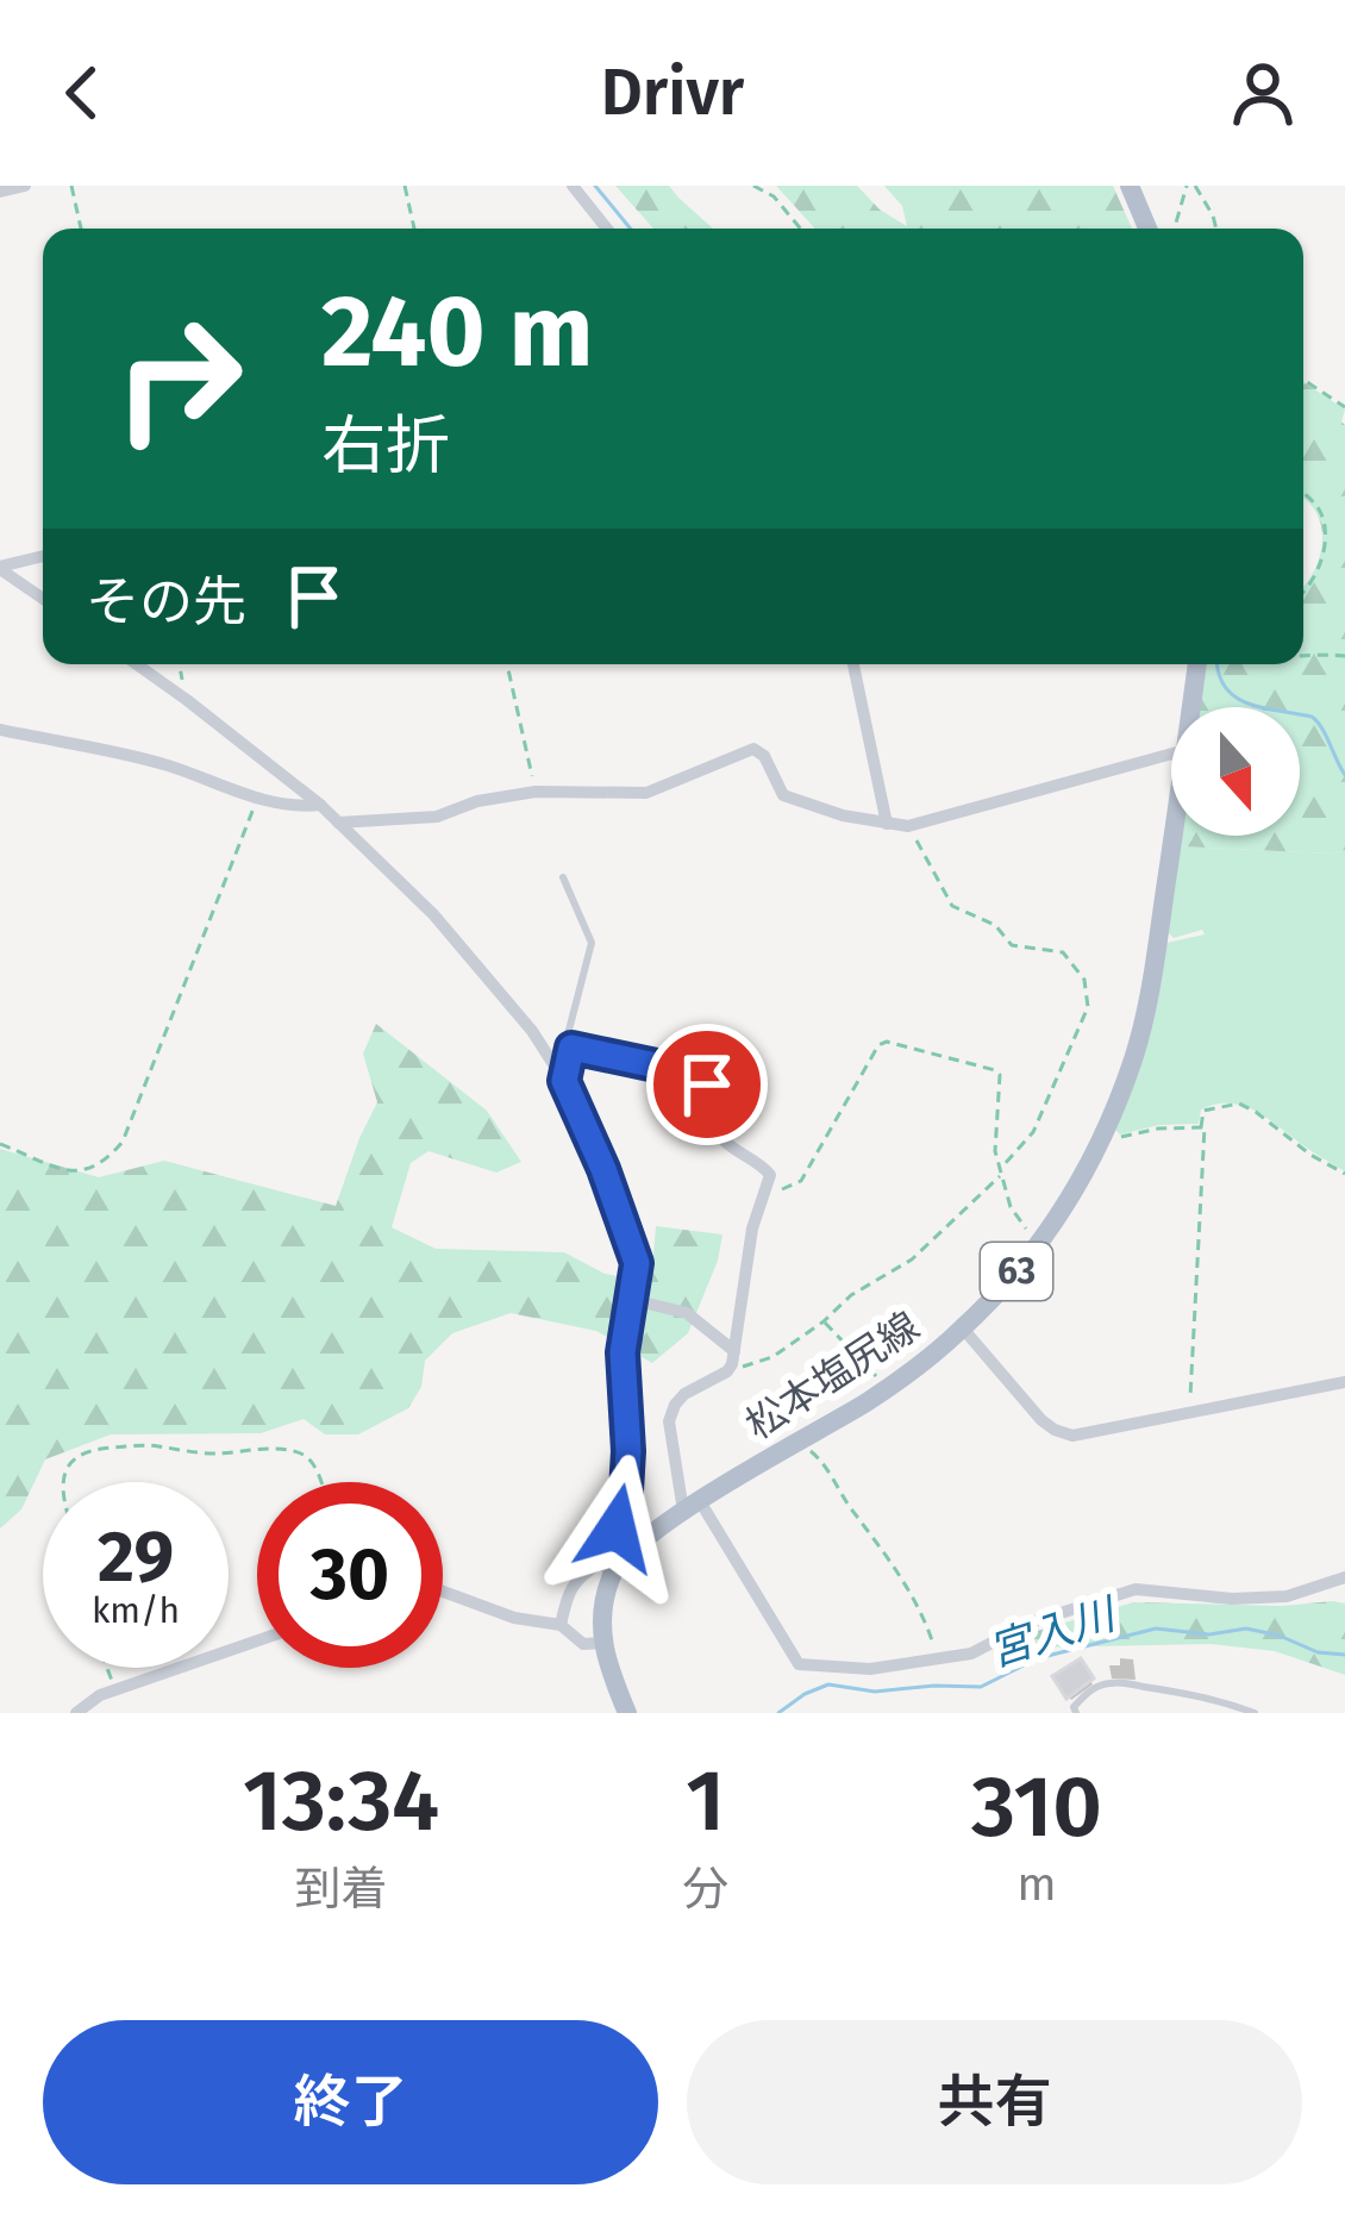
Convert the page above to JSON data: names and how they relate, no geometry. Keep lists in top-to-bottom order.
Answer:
{
  "streets": {
    "main road": ["63", "松本塩尻線"]
  },
  "water": ["宮入川"],
  "north": "bottom",
  "page": {
    "header": "Drivr",
    "turn": ["240 m", "右折"],
    "then": "その先",
    "speed": "29 km/h",
    "limit": "30",
    "eta": [
      "13:34",
      "到着",
      "1",
      "分",
      "310",
      "m"
    ],
    "buttons": ["終了", "共有"]
  }
}
